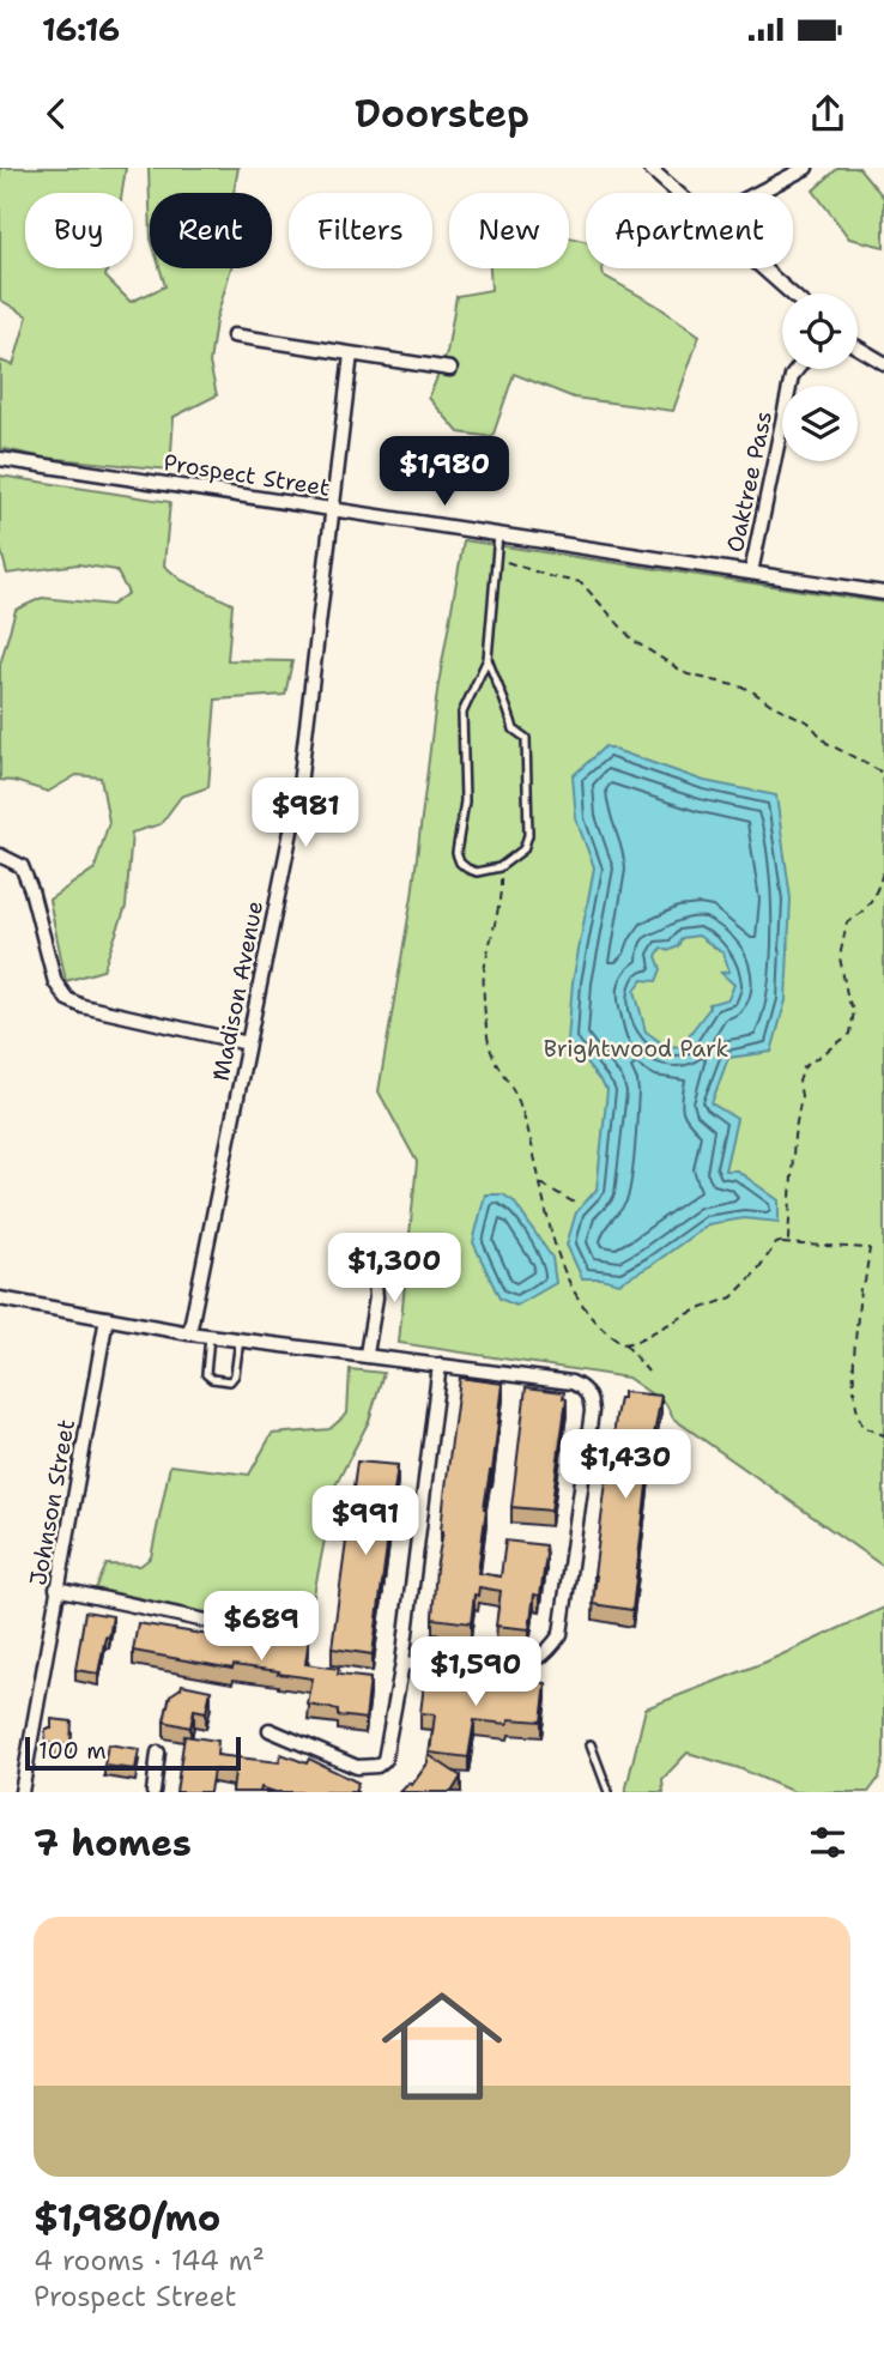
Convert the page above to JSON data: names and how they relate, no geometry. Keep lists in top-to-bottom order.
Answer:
{
  "streets": {
    "street": [
      "Prospect Street",
      "Oaktree Pass",
      "Madison Avenue",
      "Johnson Street"
    ]
  },
  "crossings": [
    ["Prospect Street", "Oaktree Pass"],
    ["Prospect Street", "Madison Avenue"]
  ],
  "parks": ["Brightwood Park"],
  "scale_bar": "100 m",
  "page": {
    "status": "16:16",
    "header": "Doorstep",
    "chip": [
      "Buy",
      "Rent",
      "Filters",
      "New",
      "Apartment"
    ],
    "price": [
      "$1,980",
      "$981",
      "$1,300",
      "$1,430",
      "$991",
      "$689",
      "$1,590"
    ],
    "scale": "100 m",
    "heading": "7 homes",
    "list": [
      {
        "name": "$1,980/mo",
        "note": "4 rooms · 144 m² · Prospect Street"
      }
    ]
  }
}
